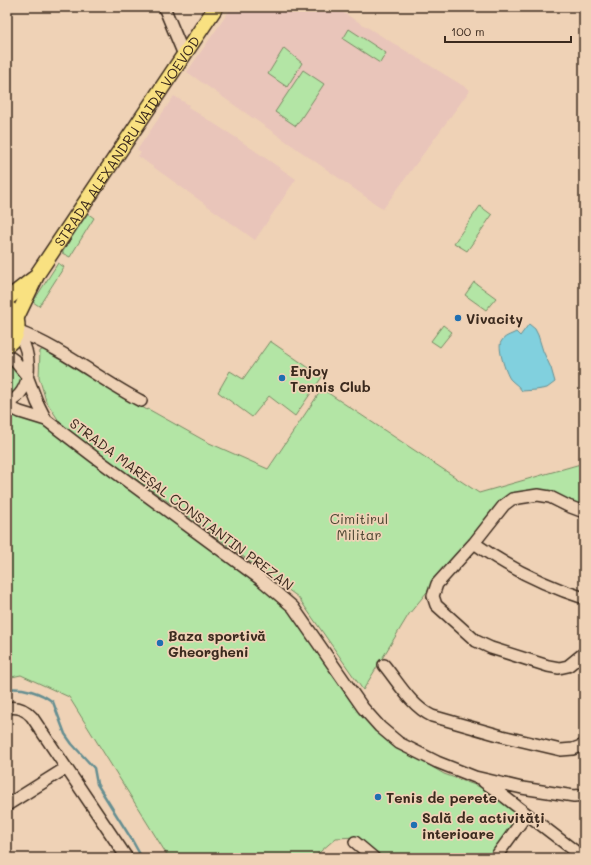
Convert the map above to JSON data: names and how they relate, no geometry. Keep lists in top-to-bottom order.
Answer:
{
  "streets": {
    "main road": ["STRADA ALEXANDRU VAIDA VOEVOD"],
    "street": ["STRADA MAREȘAL CONSTANTIN PREZAN"]
  },
  "crossings": [
    ["STRADA ALEXANDRU VAIDA VOEVOD", "STRADA MAREȘAL CONSTANTIN PREZAN"]
  ],
  "parks": ["Cimitirul Militar"],
  "places": [
    "Vivacity",
    "Enjoy Tennis Club",
    "Baza sportivă Gheorgheni",
    "Tenis de perete",
    "Sală de activități interioare"
  ],
  "scale_bar": "100 m"
}
